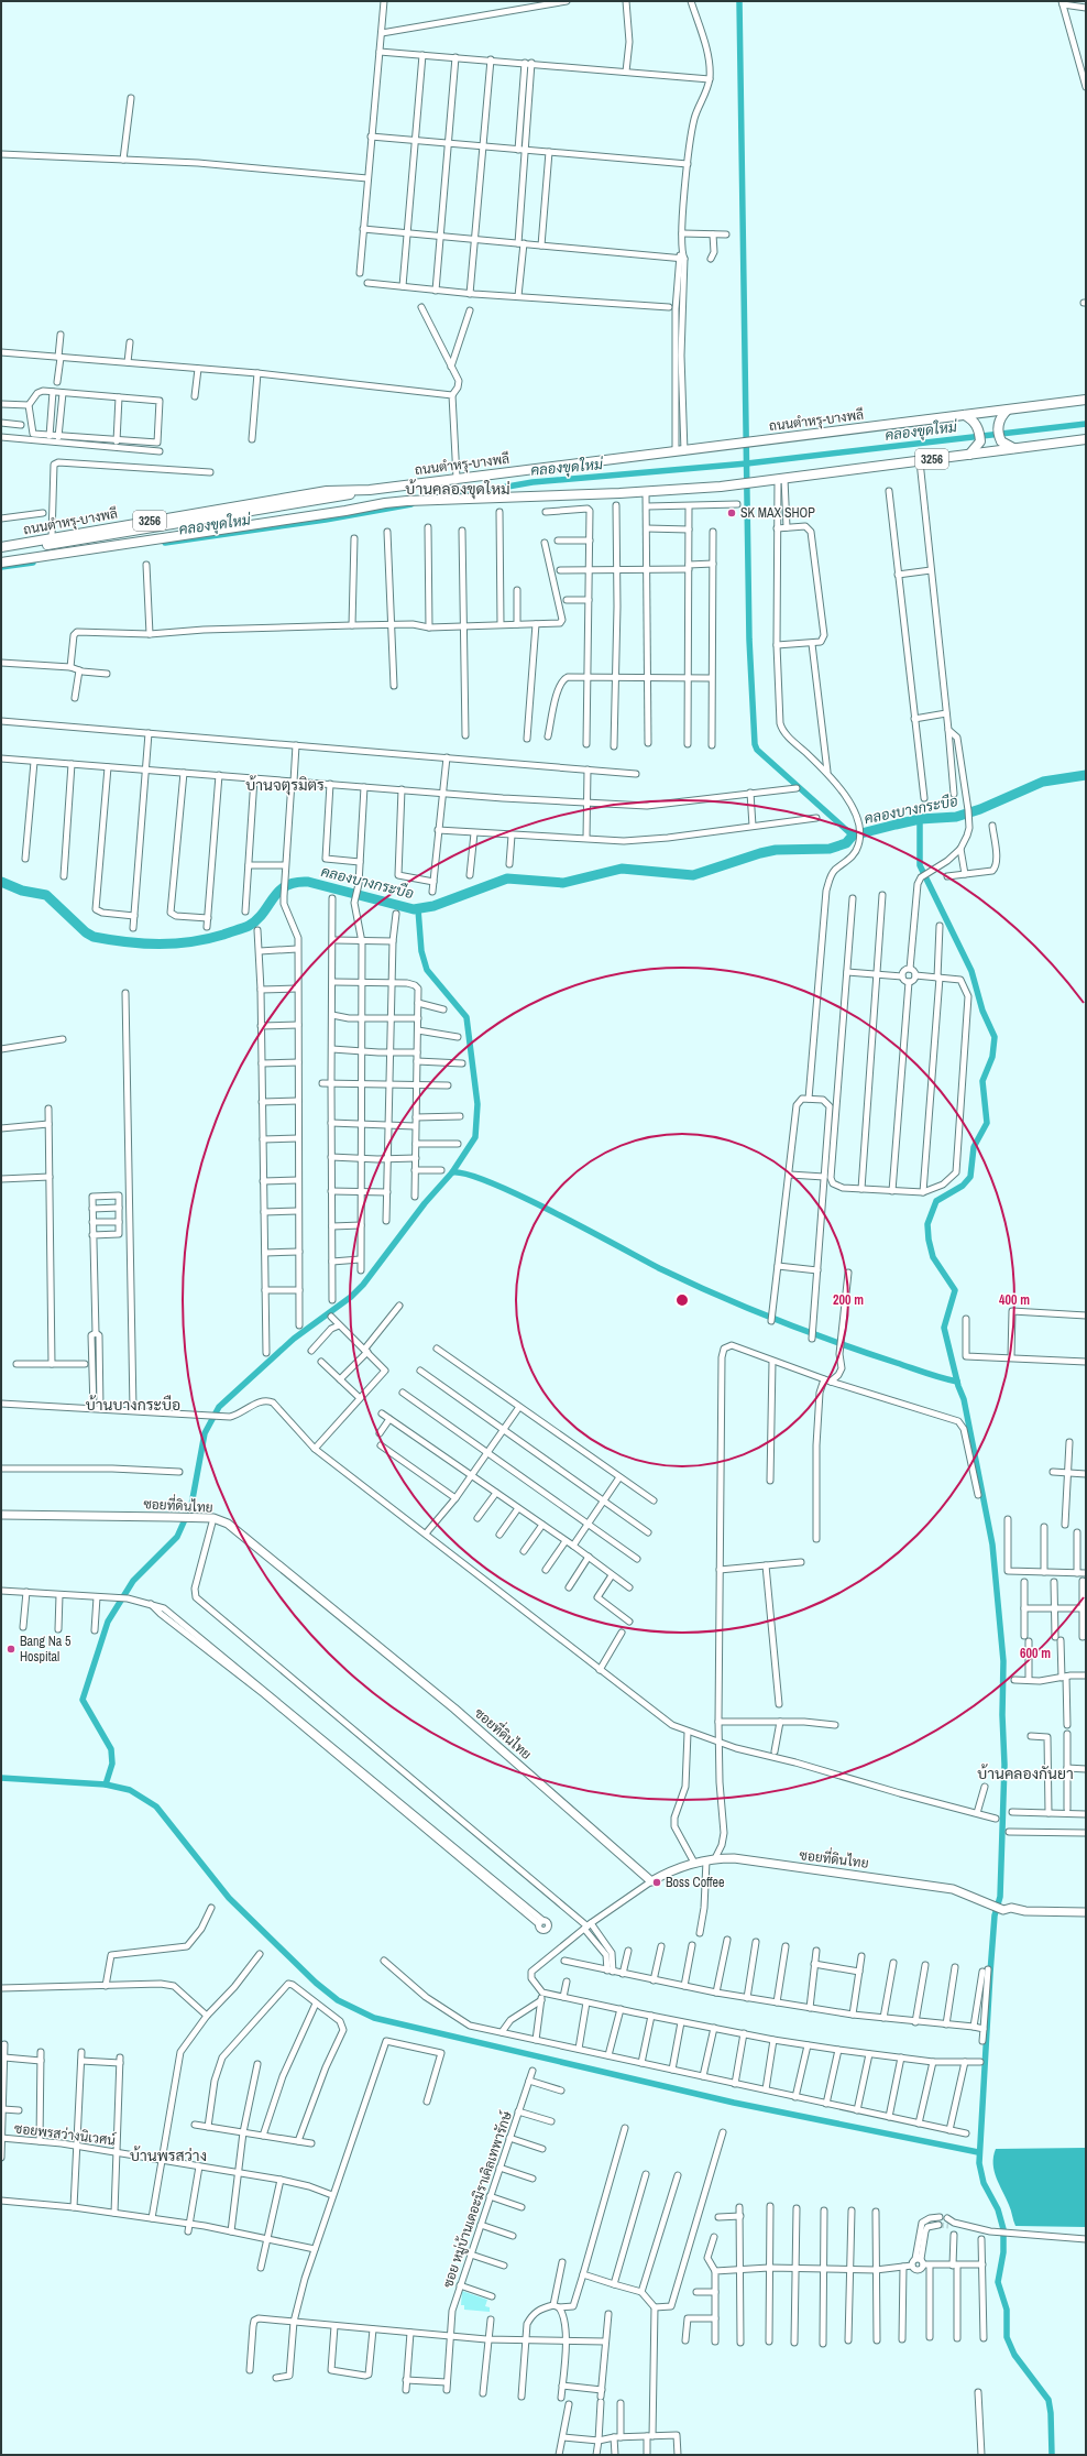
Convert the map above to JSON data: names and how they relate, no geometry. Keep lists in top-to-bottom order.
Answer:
{
  "streets": {
    "main road": ["ถนนตำหรุ-บางพลี", "3256"],
    "street": ["ซอยที่ดินไทย", "ซอยพรสว่างนิเวศน์", "ซอย หมู่บ้านเดอะมิราเคิลเทพารักษ์"]
  },
  "crossings": [
    ["ถนนตำหรุ-บางพลี", "3256"]
  ],
  "districts": [
    "บ้านคลองขุดใหม่",
    "บ้านจตุรมิตร",
    "บ้านบางกระบือ",
    "บ้านคลองกันยา",
    "บ้านพรสว่าง"
  ],
  "water": ["คลองขุดใหม่", "คลองบางกระบือ"],
  "places": ["SK MAX SHOP", "Bang Na 5 Hospital", "Boss Coffee"],
  "rings": ["200 m", "400 m", "600 m"]
}
